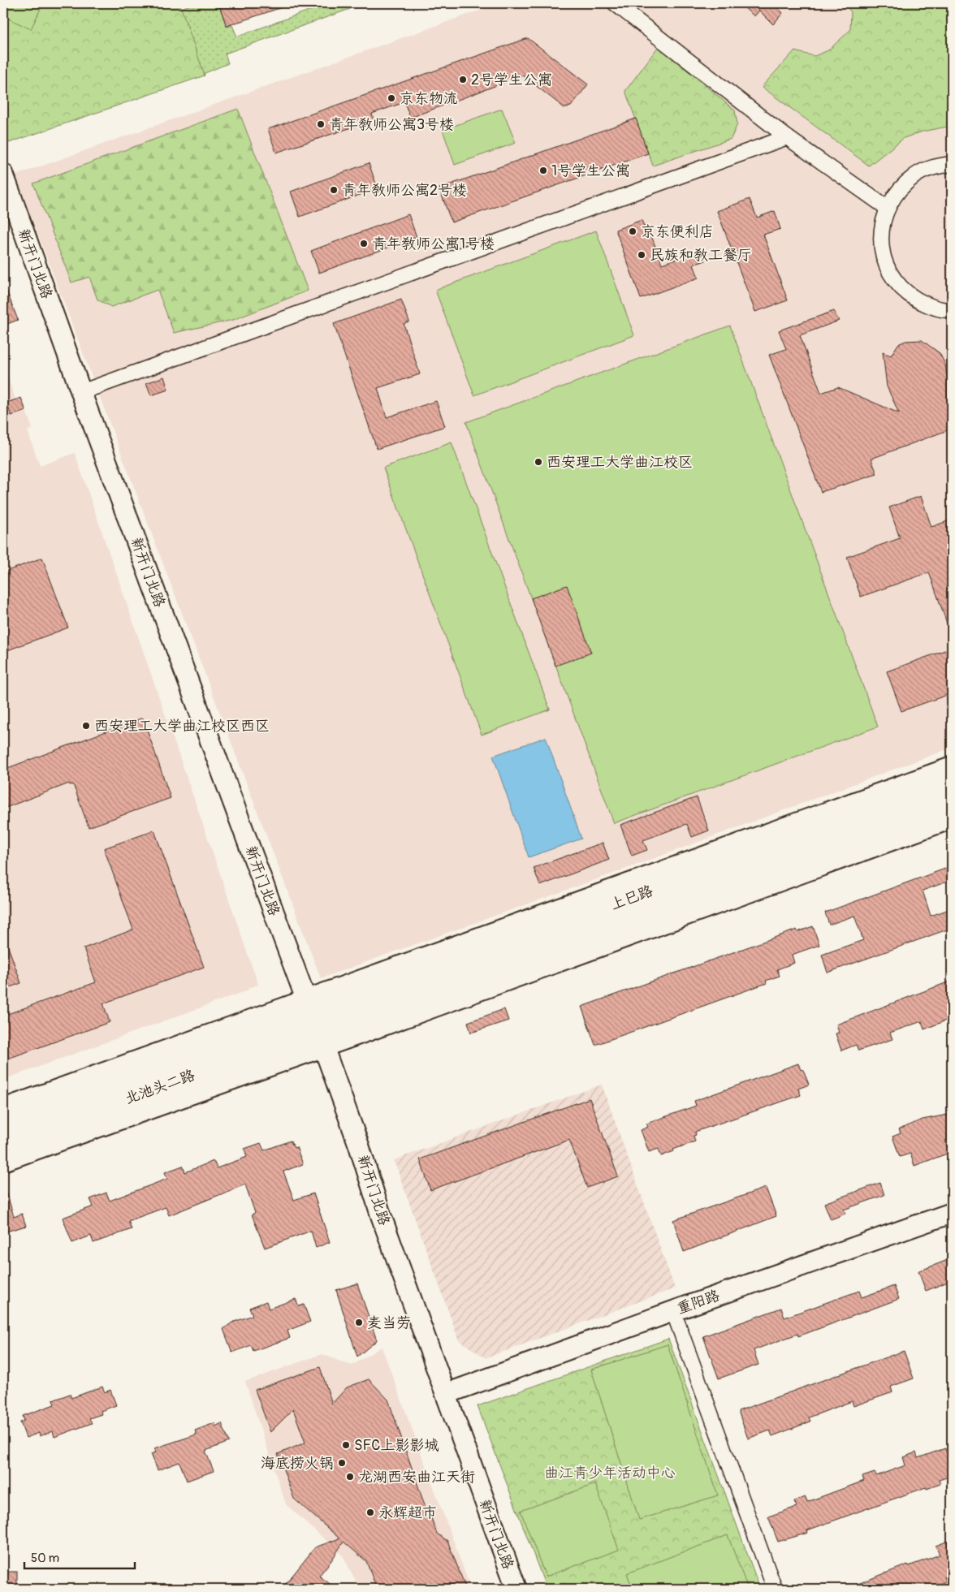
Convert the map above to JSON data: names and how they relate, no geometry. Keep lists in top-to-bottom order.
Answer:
{
  "streets": {
    "street": [
      "新开门北路",
      "上巳路",
      "北池头二路",
      "重阳路"
    ]
  },
  "crossings": [
    ["新开门北路", "上巳路"],
    ["新开门北路", "北池头二路"],
    ["新开门北路", "重阳路"],
    ["上巳路", "北池头二路"]
  ],
  "parks": ["曲江青少年活动中心"],
  "places": [
    "2号学生公寓",
    "京东物流",
    "青年教师公寓3号楼",
    "1号学生公寓",
    "青年教师公寓2号楼",
    "京东便利店",
    "青年教师公寓1号楼",
    "民族和教工餐厅",
    "西安理工大学曲江校区",
    "西安理工大学曲江校区西区",
    "麦当劳",
    "SFC上影影城",
    "海底捞火锅",
    "龙湖西安曲江天街",
    "永辉超市"
  ],
  "scale_bar": "50 m"
}
